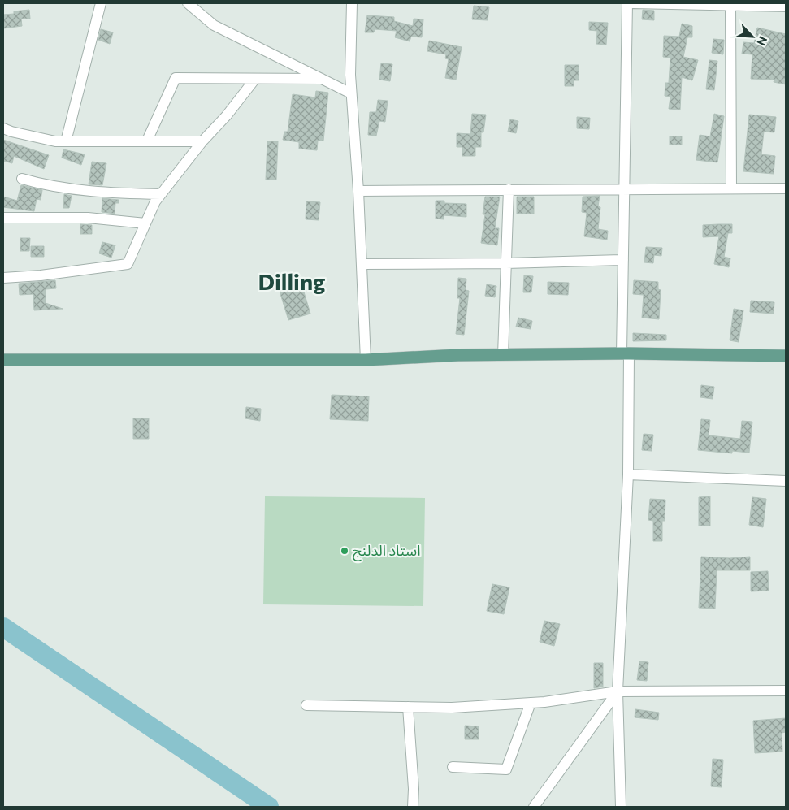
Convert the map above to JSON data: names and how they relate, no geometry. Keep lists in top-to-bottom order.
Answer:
{
  "districts": ["Dilling"],
  "places": ["استاد الدلنج"],
  "north": "bottom right"
}
